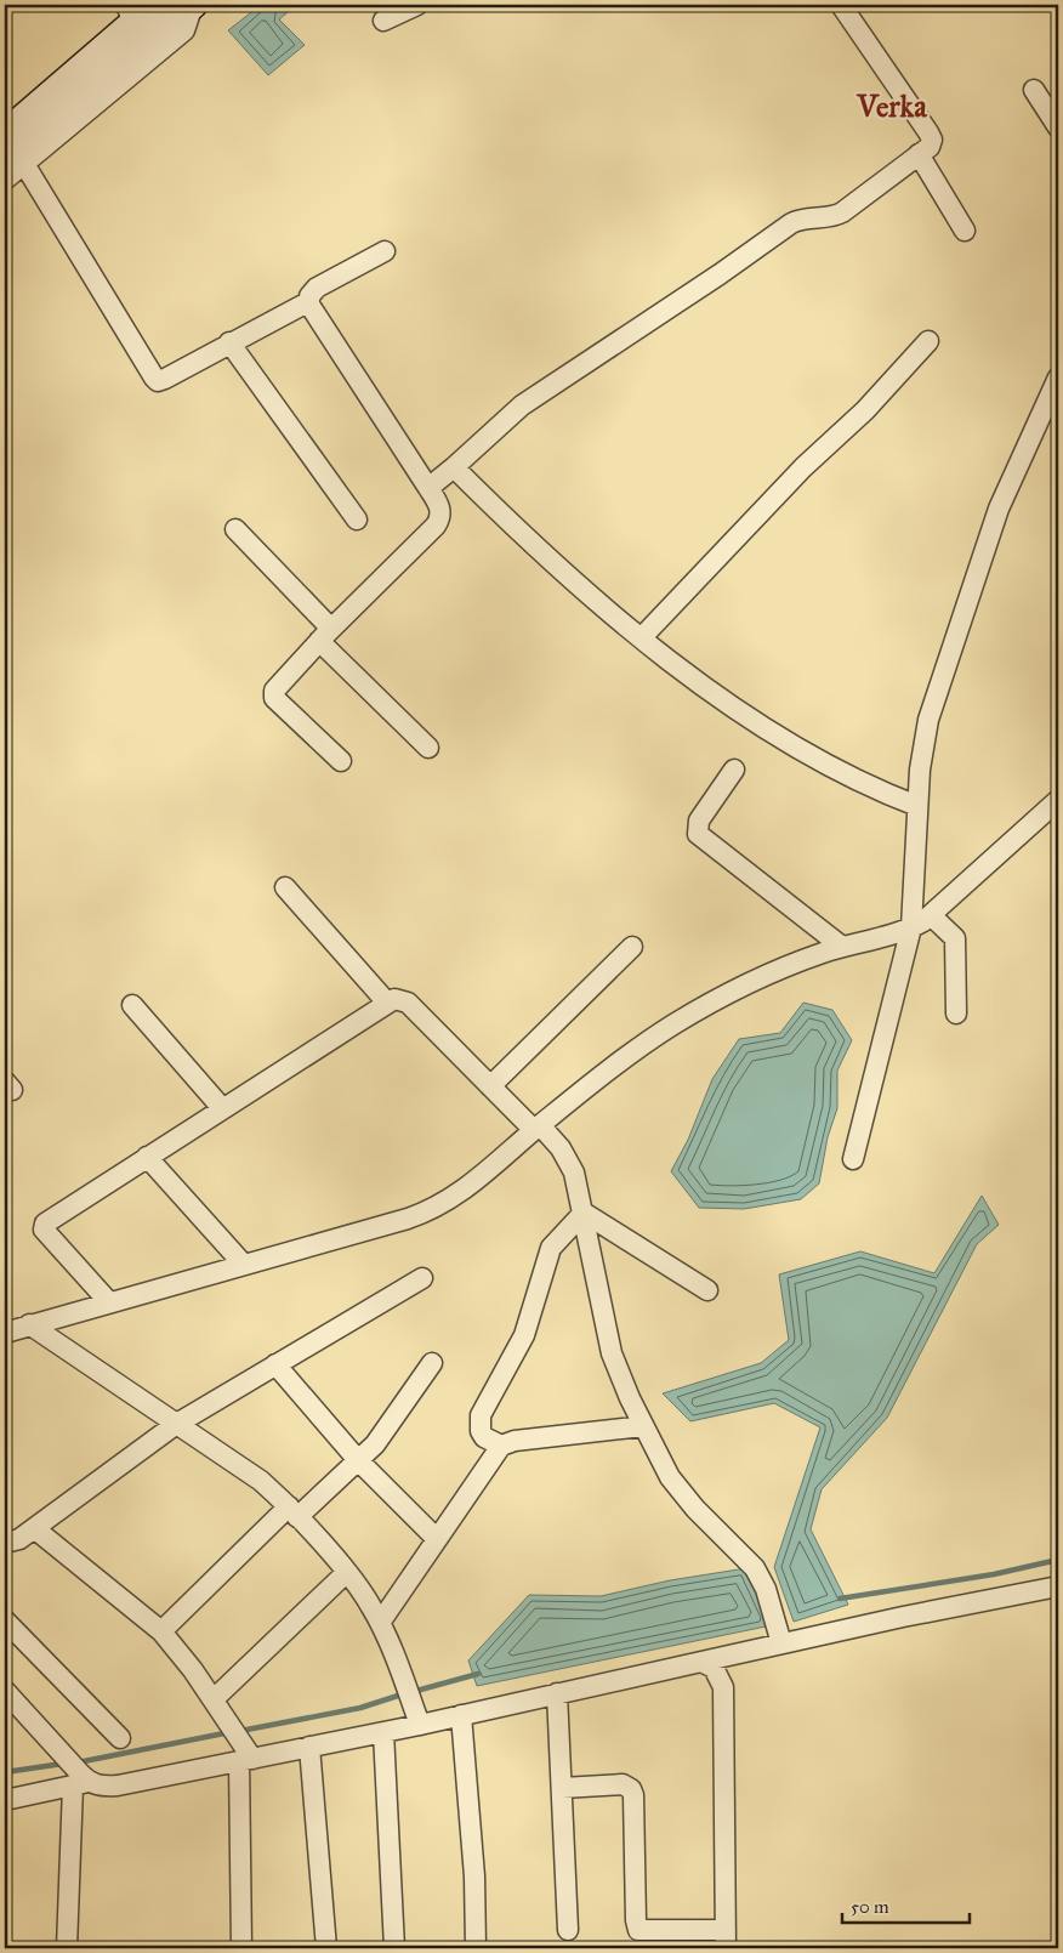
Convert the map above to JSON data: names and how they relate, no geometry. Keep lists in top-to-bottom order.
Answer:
{
  "districts": ["Verka"],
  "scale_bar": "50 m"
}
